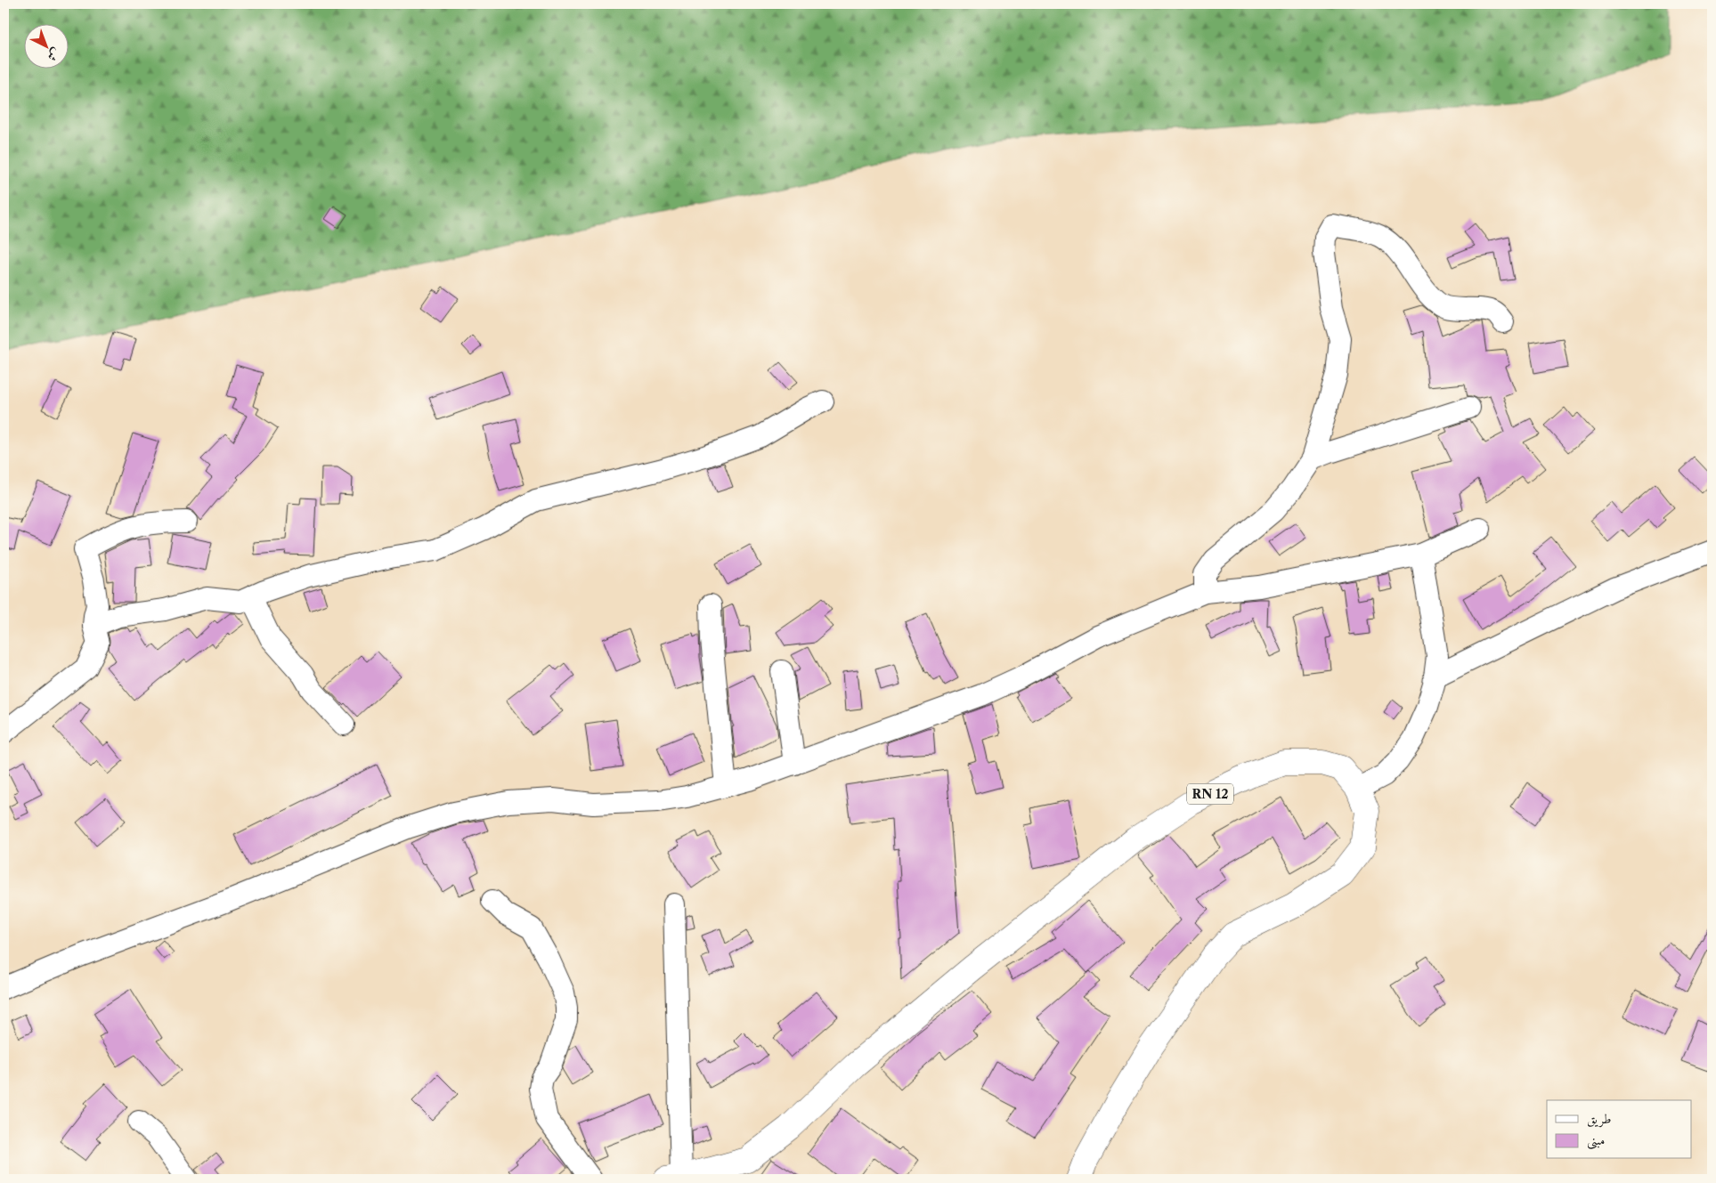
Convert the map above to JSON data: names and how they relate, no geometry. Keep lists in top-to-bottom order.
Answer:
{
  "streets": {
    "main road": ["RN 12"]
  },
  "legend": ["طريق", "مبنى"],
  "north": "bottom right"
}
